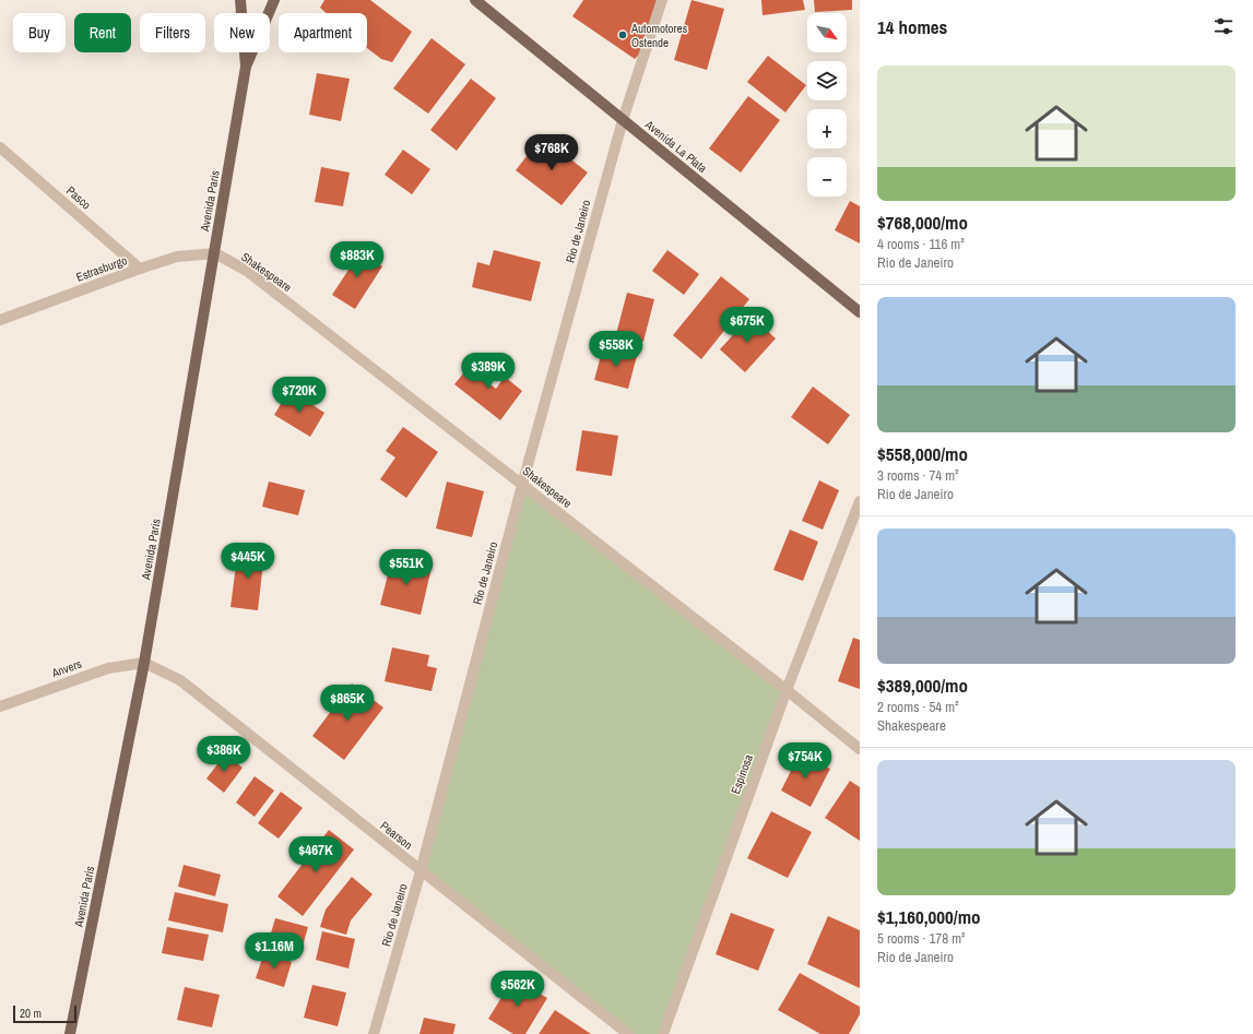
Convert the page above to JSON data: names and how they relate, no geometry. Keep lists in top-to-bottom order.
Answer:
{
  "streets": {
    "main road": ["Avenida La Plata", "Avenida Paris"],
    "street": [
      "Pasco",
      "Rio de Janeiro",
      "Estrasburgo",
      "Shakespeare",
      "Anvers",
      "Espinosa",
      "Pearson"
    ]
  },
  "crossings": [
    ["Avenida La Plata", "Rio de Janeiro"],
    ["Pasco", "Estrasburgo"],
    ["Avenida Paris", "Estrasburgo"],
    ["Avenida Paris", "Shakespeare"],
    ["Avenida Paris", "Anvers"],
    ["Avenida Paris", "Pearson"],
    ["Rio de Janeiro", "Shakespeare"],
    ["Rio de Janeiro", "Pearson"],
    ["Estrasburgo", "Shakespeare"],
    ["Shakespeare", "Espinosa"],
    ["Anvers", "Pearson"]
  ],
  "places": ["Automotores Ostende"],
  "scale_bar": "20 m",
  "north": "bottom right",
  "page": {
    "heading": "14 homes",
    "map_buttons": ["+", "−"],
    "chip": [
      "Buy",
      "Rent",
      "Filters",
      "New",
      "Apartment"
    ],
    "list": [
      {
        "name": "$768,000/mo",
        "note": "4 rooms · 116 m² · Rio de Janeiro"
      },
      {
        "name": "$558,000/mo",
        "note": "3 rooms · 74 m² · Rio de Janeiro"
      },
      {
        "name": "$389,000/mo",
        "note": "2 rooms · 54 m² · Shakespeare"
      },
      {
        "name": "$1,160,000/mo",
        "note": "5 rooms · 178 m² · Rio de Janeiro"
      }
    ],
    "price": [
      "$768K",
      "$883K",
      "$675K",
      "$558K",
      "$389K",
      "$720K",
      "$445K",
      "$551K",
      "$865K",
      "$386K",
      "$754K",
      "$467K",
      "$1.16M",
      "$562K"
    ],
    "scale": "20 m"
  }
}
